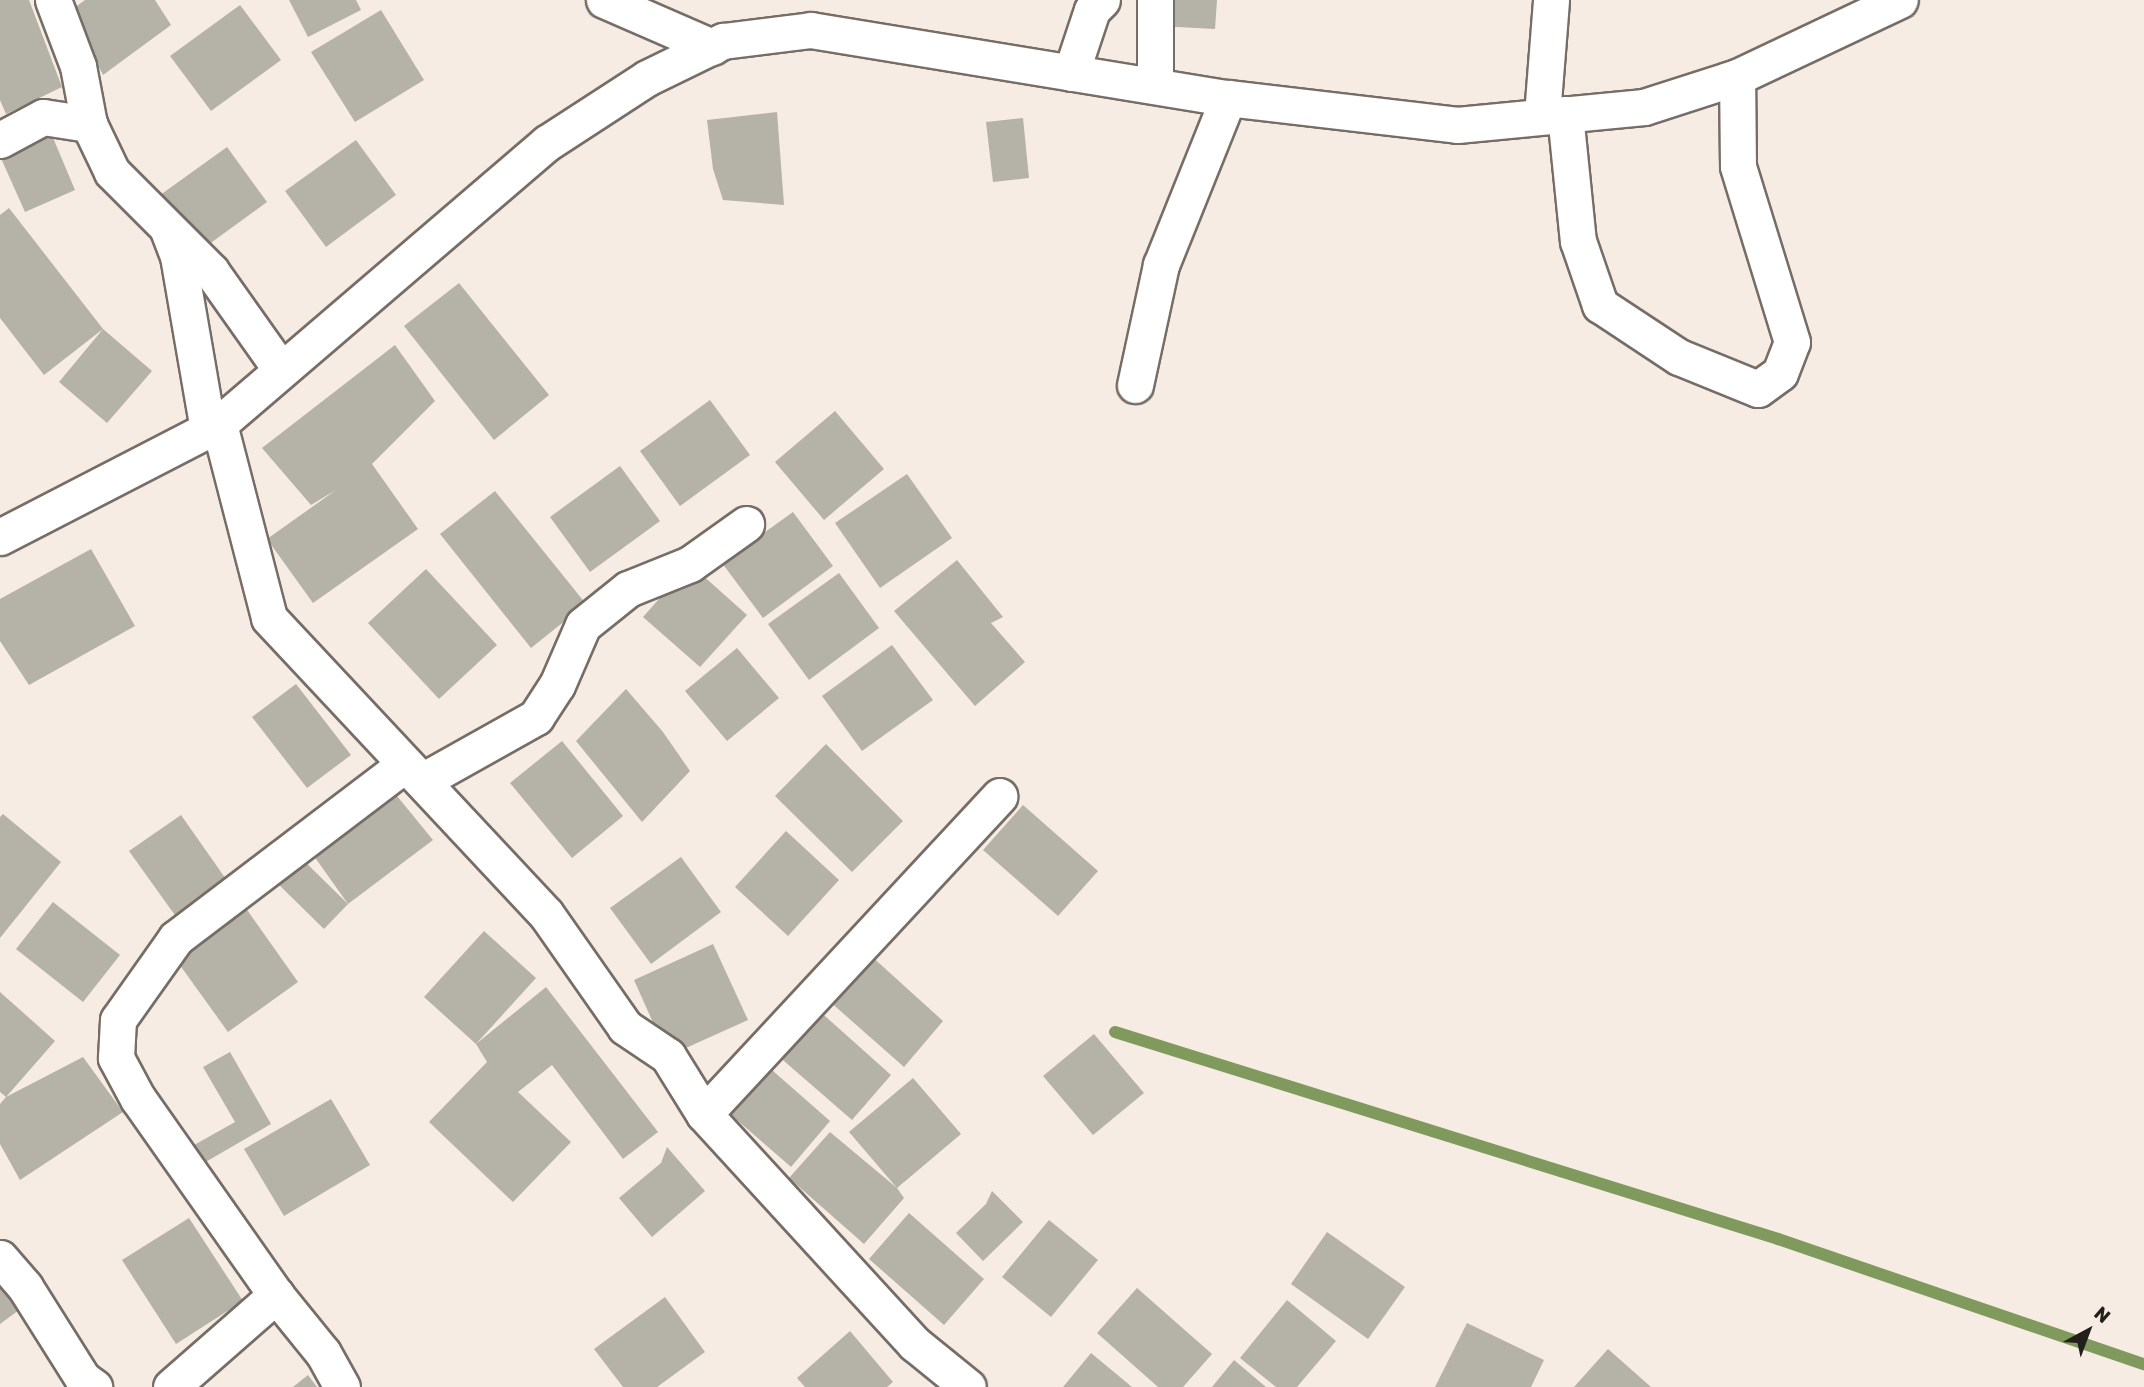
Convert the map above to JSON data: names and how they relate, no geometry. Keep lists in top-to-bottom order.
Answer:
{
  "north": "top right"
}
